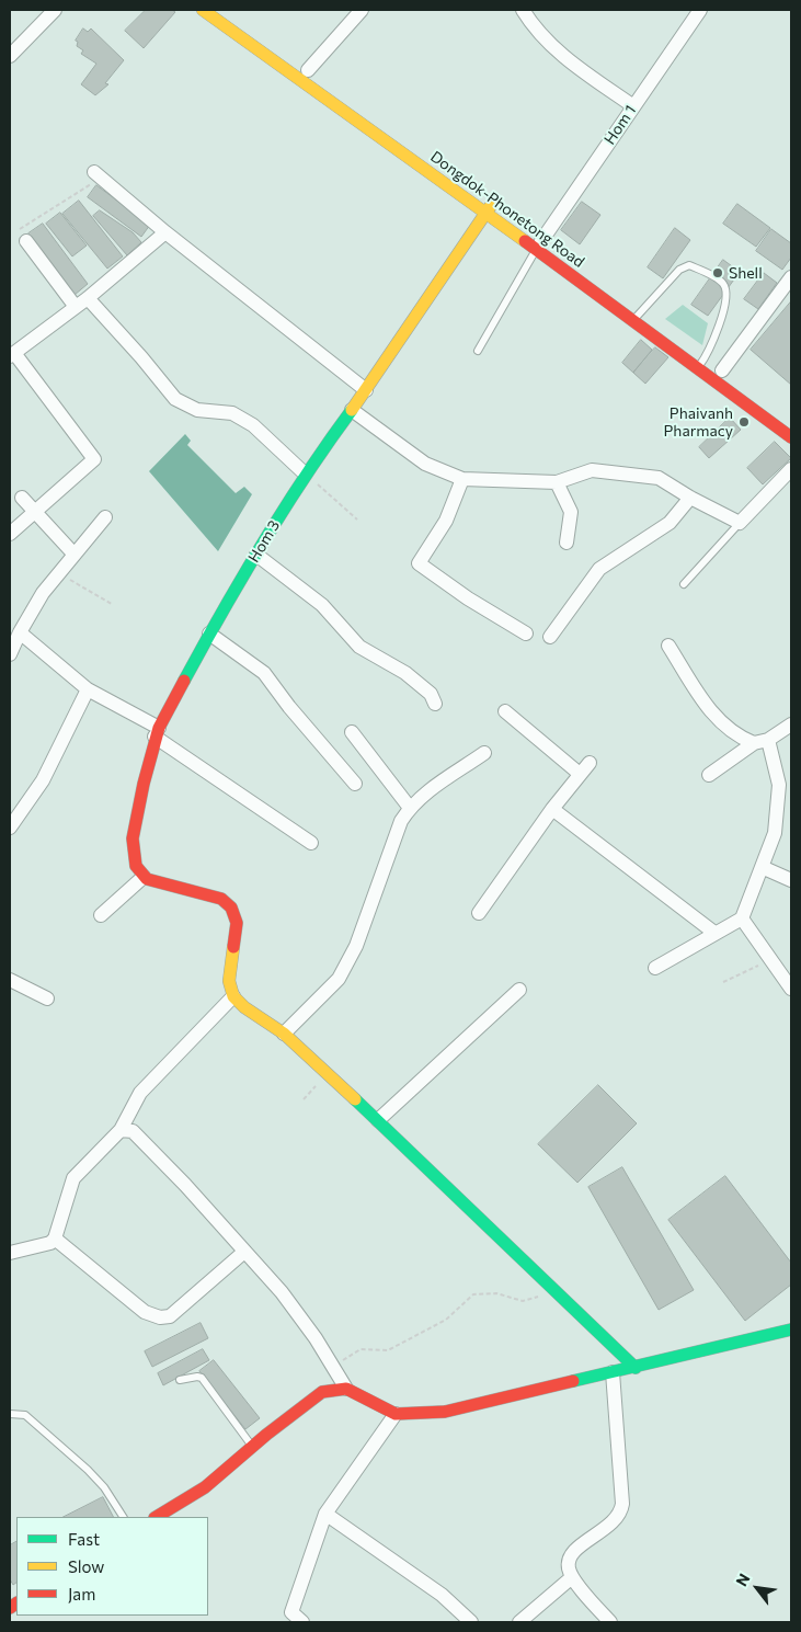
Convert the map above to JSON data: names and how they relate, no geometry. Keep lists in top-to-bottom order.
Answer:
{
  "streets": {
    "street": ["Hom 1", "Dongdok-Phonetong Road", "Hom 3"]
  },
  "crossings": [
    ["Hom 1", "Dongdok-Phonetong Road"],
    ["Dongdok-Phonetong Road", "Hom 3"]
  ],
  "places": ["Shell", "Phaivanh Pharmacy"],
  "legend": ["Fast", "Slow", "Jam"],
  "north": "top left"
}
